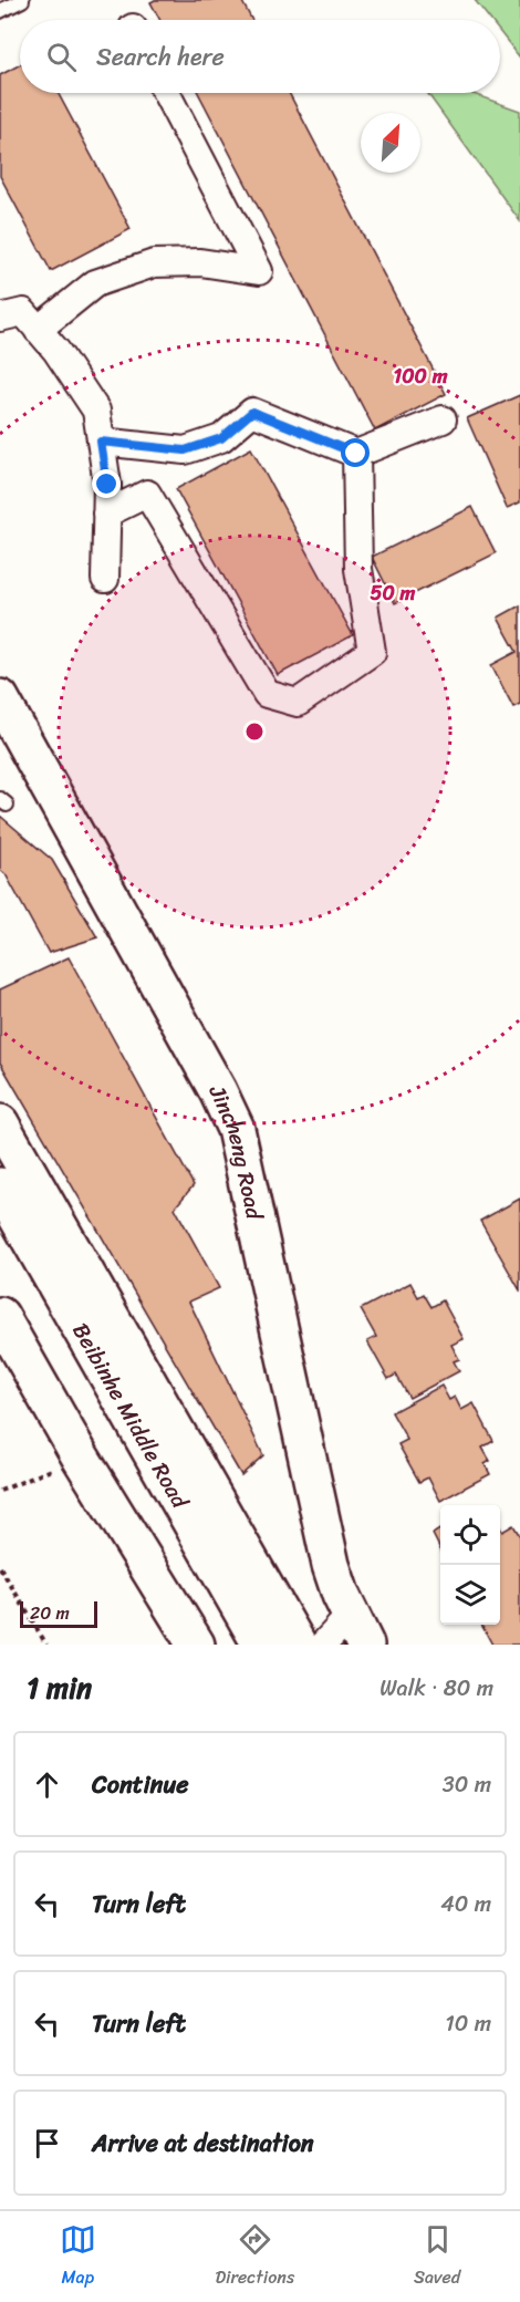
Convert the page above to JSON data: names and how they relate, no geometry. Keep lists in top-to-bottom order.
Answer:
{
  "streets": {
    "street": ["Jincheng Road", "Beibinhe Middle Road"]
  },
  "scale_bar": "20 m",
  "north": "top right",
  "page": {
    "search": "Search here",
    "scale": "20 m",
    "heading": ["1 min", "Walk · 80 m"],
    "list": [
      ["Continue", "30 m"],
      ["Turn left", "40 m"],
      ["Turn left", "10 m"],
      "Arrive at destination"
    ],
    "nav": ["Map", "Directions", "Saved"]
  },
  "rings": ["100 m", "50 m"]
}
